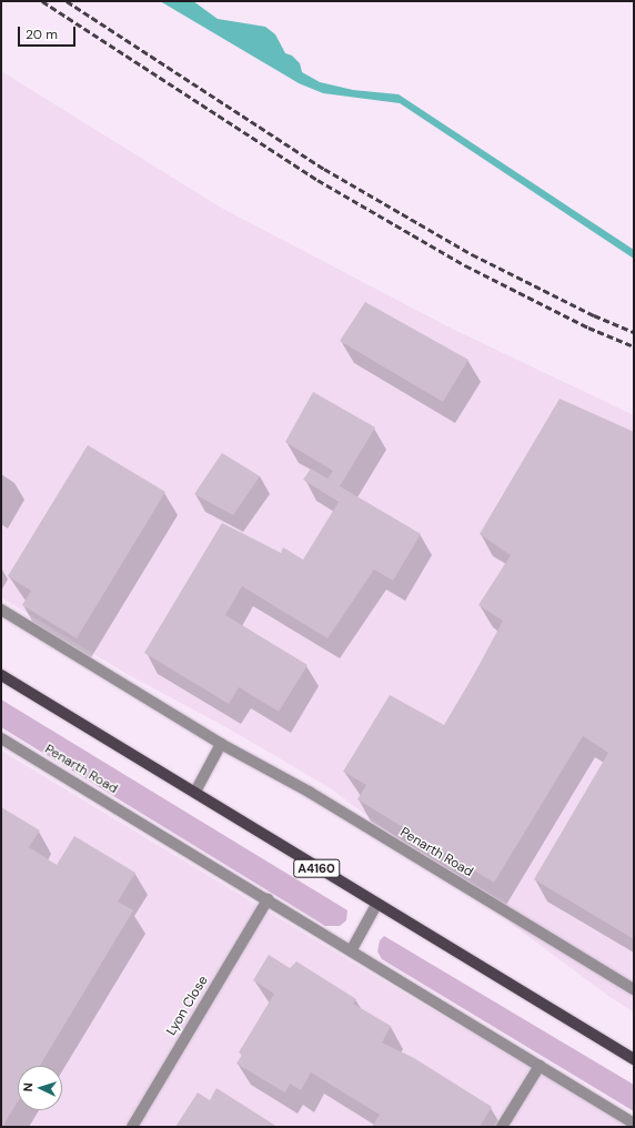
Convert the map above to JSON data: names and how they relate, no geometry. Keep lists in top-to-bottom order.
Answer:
{
  "streets": {
    "main road": ["A4160"],
    "street": ["Penarth Road", "Lyon Close"]
  },
  "crossings": [
    ["Penarth Road", "Lyon Close"]
  ],
  "scale_bar": "20 m",
  "north": "left"
}
